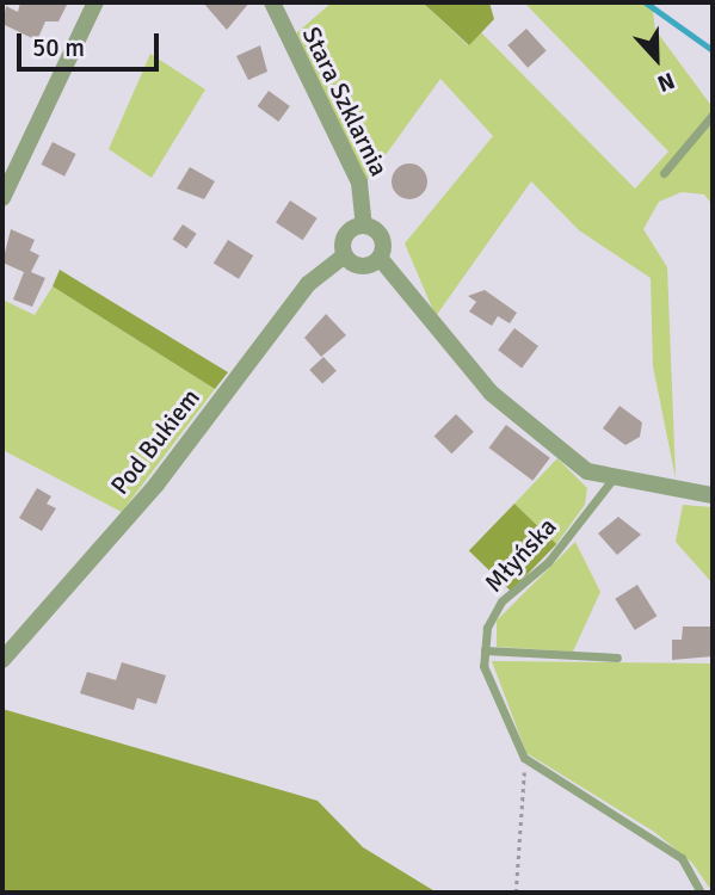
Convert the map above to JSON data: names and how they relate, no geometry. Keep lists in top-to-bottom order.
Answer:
{
  "streets": {
    "street": ["Stara Szklarnia", "Pod Bukiem"],
    "lane": ["Młyńska"]
  },
  "crossings": [
    ["Stara Szklarnia", "Pod Bukiem"]
  ],
  "scale_bar": "50 m",
  "north": "bottom"
}
